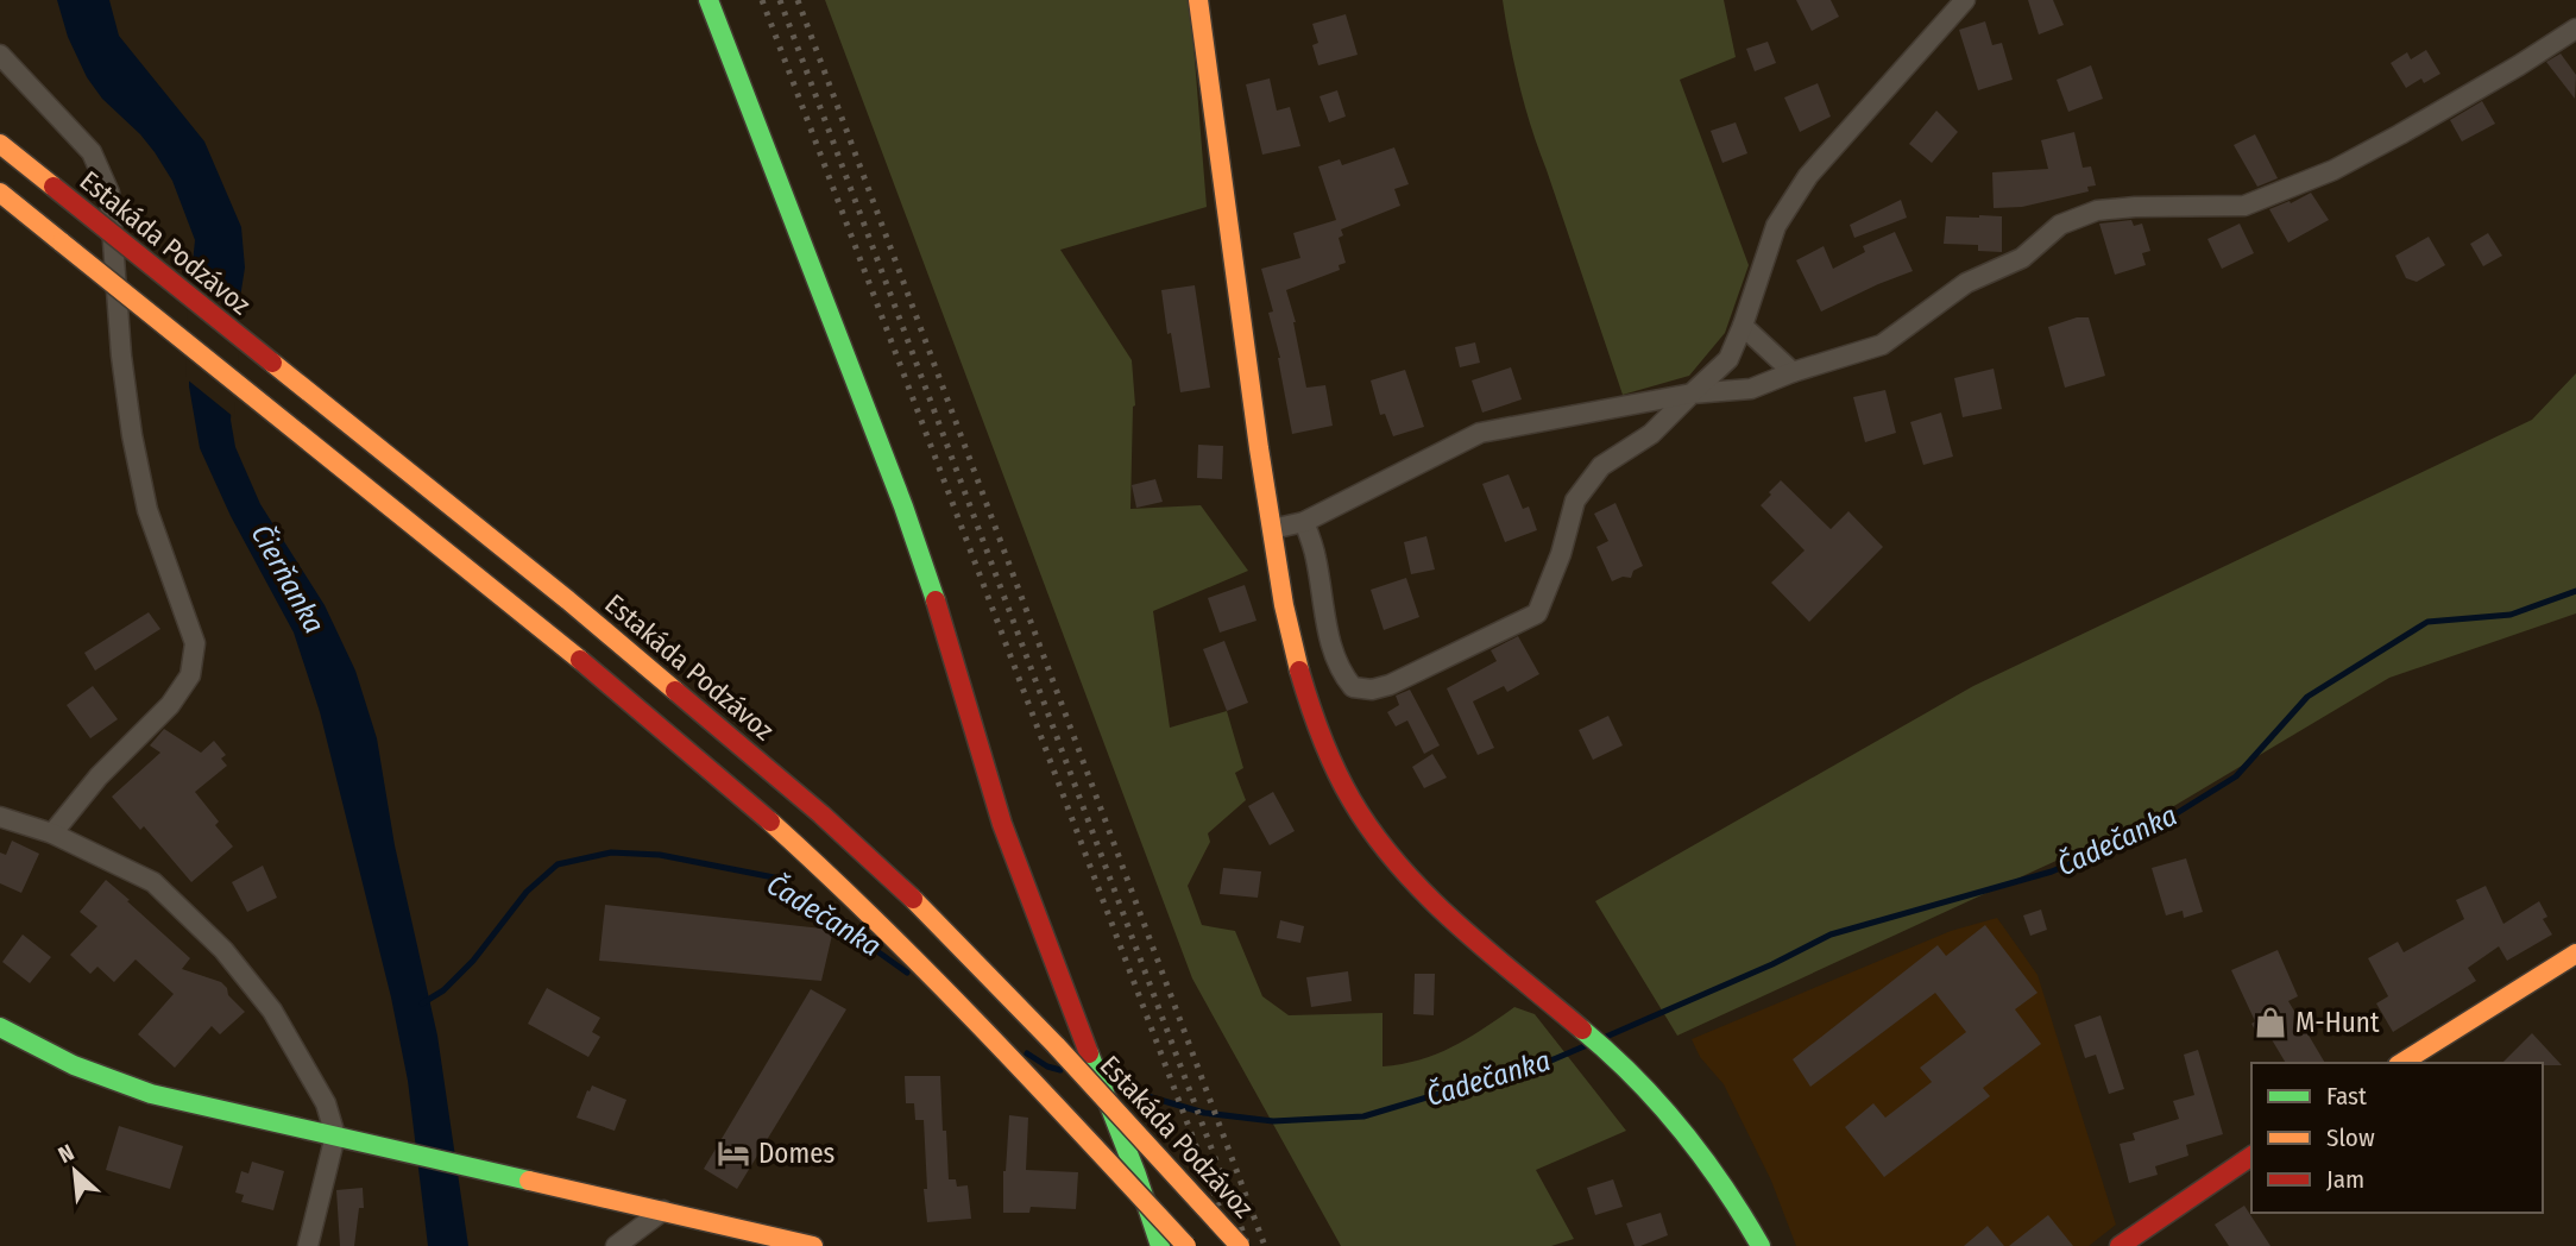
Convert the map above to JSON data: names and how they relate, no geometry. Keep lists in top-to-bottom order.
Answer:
{
  "streets": {
    "main road": ["Estakáda Podzávoz"]
  },
  "water": ["Čierňanka", "Čadečanka"],
  "places": {
    "shop": ["M-Hunt"],
    "hotel": ["Domes"]
  },
  "legend": ["Fast", "Slow", "Jam"],
  "north": "top left"
}
